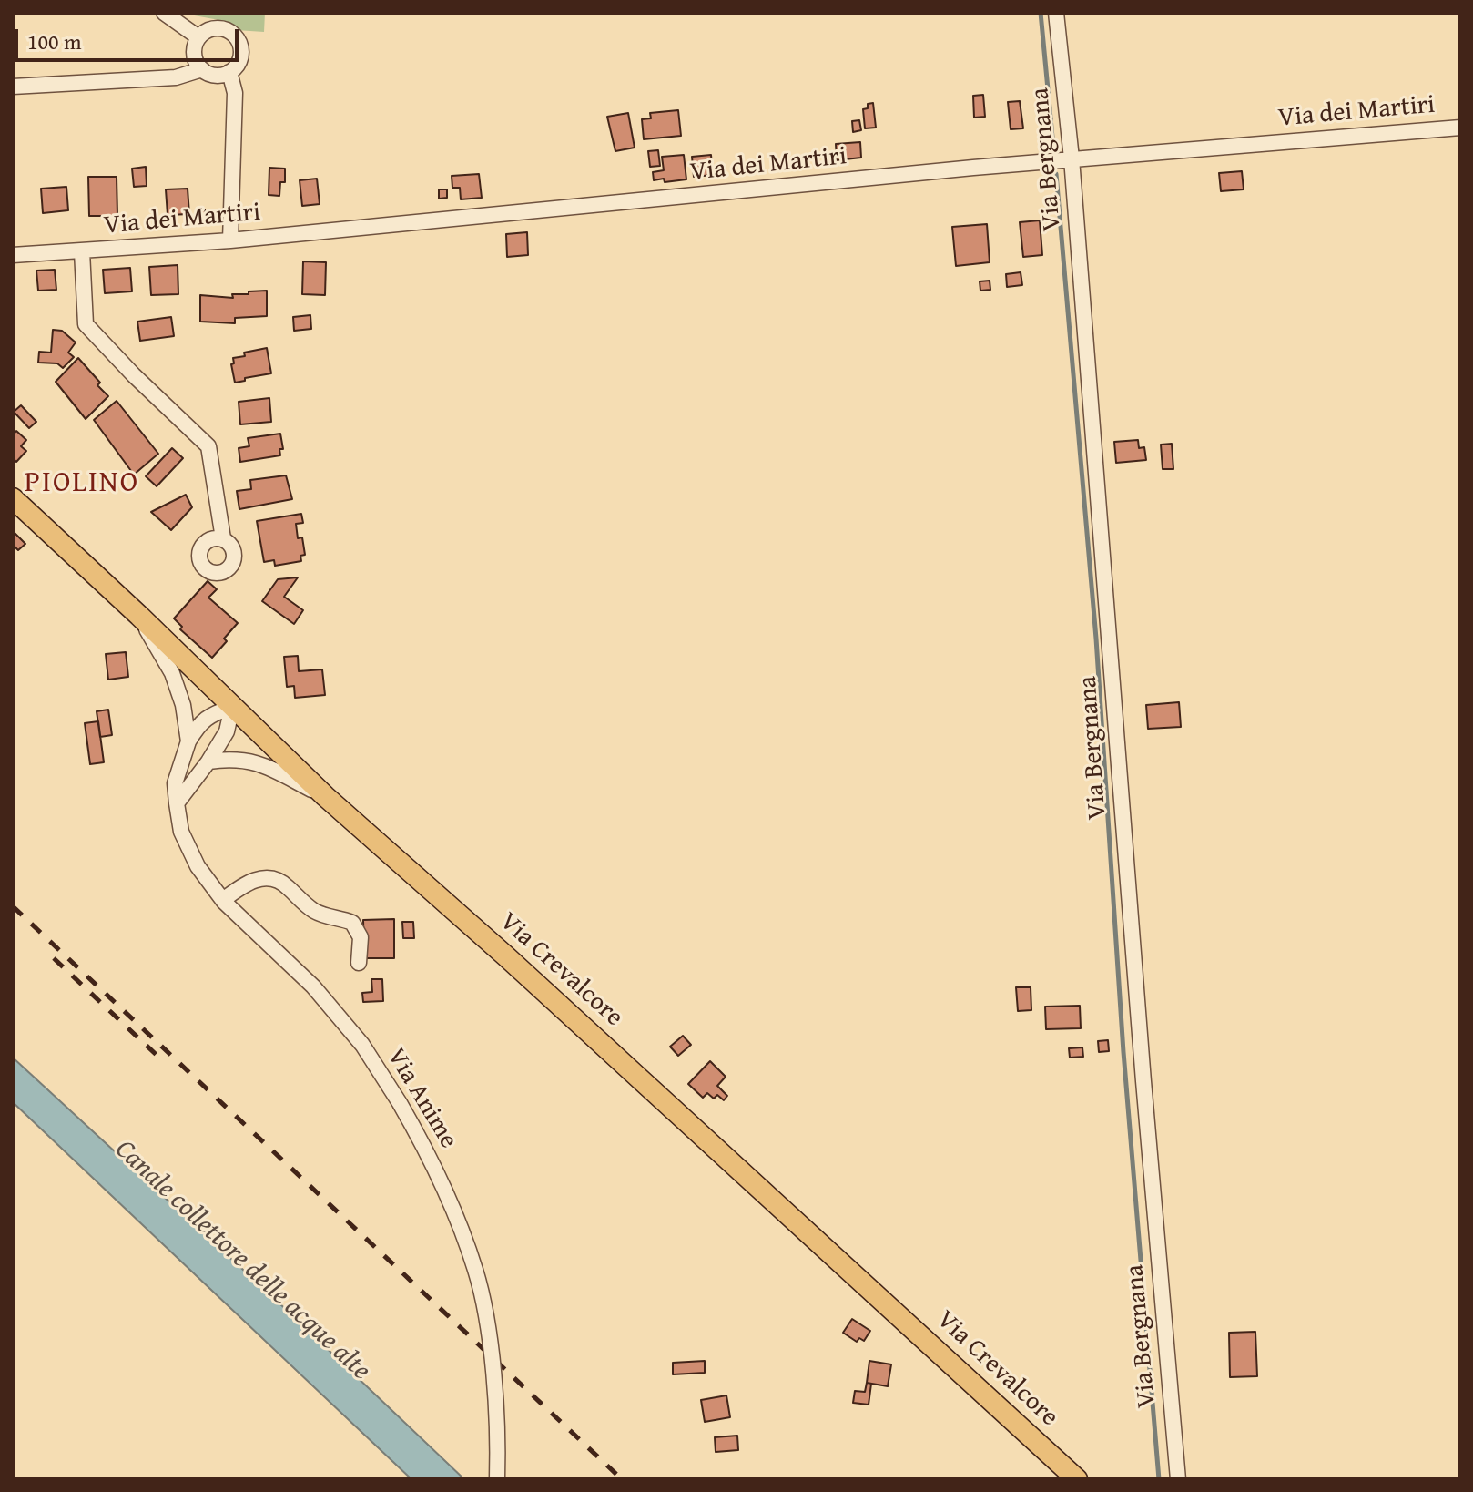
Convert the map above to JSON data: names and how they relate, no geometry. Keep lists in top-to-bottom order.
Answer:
{
  "streets": {
    "main road": ["Via Crevalcore"],
    "street": ["Via dei Martiri", "Via Bergnana", "Via Anime"]
  },
  "crossings": [
    ["Via dei Martiri", "Via Bergnana"]
  ],
  "districts": ["PIOLINO"],
  "water": ["Canale collettore delle acque alte"],
  "scale_bar": "100 m"
}
